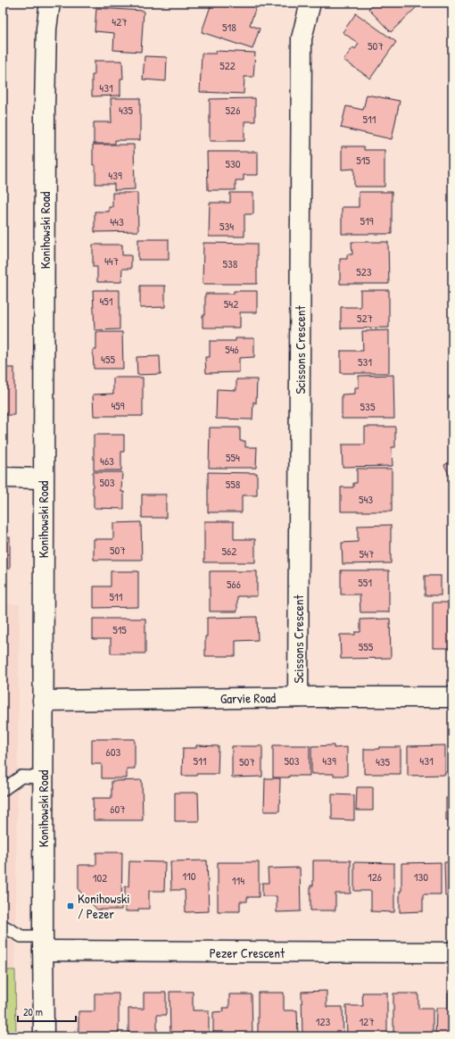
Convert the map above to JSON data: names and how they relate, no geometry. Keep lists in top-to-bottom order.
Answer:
{
  "streets": {
    "street": [
      "Konihowski Road",
      "Scissons Crescent",
      "Garvie Road",
      "Pezer Crescent"
    ]
  },
  "crossings": [
    ["Konihowski Road", "Garvie Road"],
    ["Konihowski Road", "Pezer Crescent"],
    ["Scissons Crescent", "Garvie Road"]
  ],
  "places": {
    "transit": ["Konihowski / Pezer"]
  },
  "house_numbers": [
    "427",
    "518",
    "507",
    "522",
    "431",
    "435",
    "526",
    "511",
    "515",
    "530",
    "439",
    "519",
    "443",
    "534",
    "447",
    "538",
    "523",
    "451",
    "542",
    "527",
    "546",
    "455",
    "531",
    "459",
    "535",
    "554",
    "463",
    "503",
    "558",
    "543",
    "507",
    "562",
    "547",
    "551",
    "566",
    "511",
    "515",
    "555",
    "603",
    "511",
    "503",
    "439",
    "431",
    "507",
    "435",
    "607",
    "110",
    "126",
    "130",
    "102",
    "114",
    "123",
    "127"
  ],
  "scale_bar": "20 m"
}
